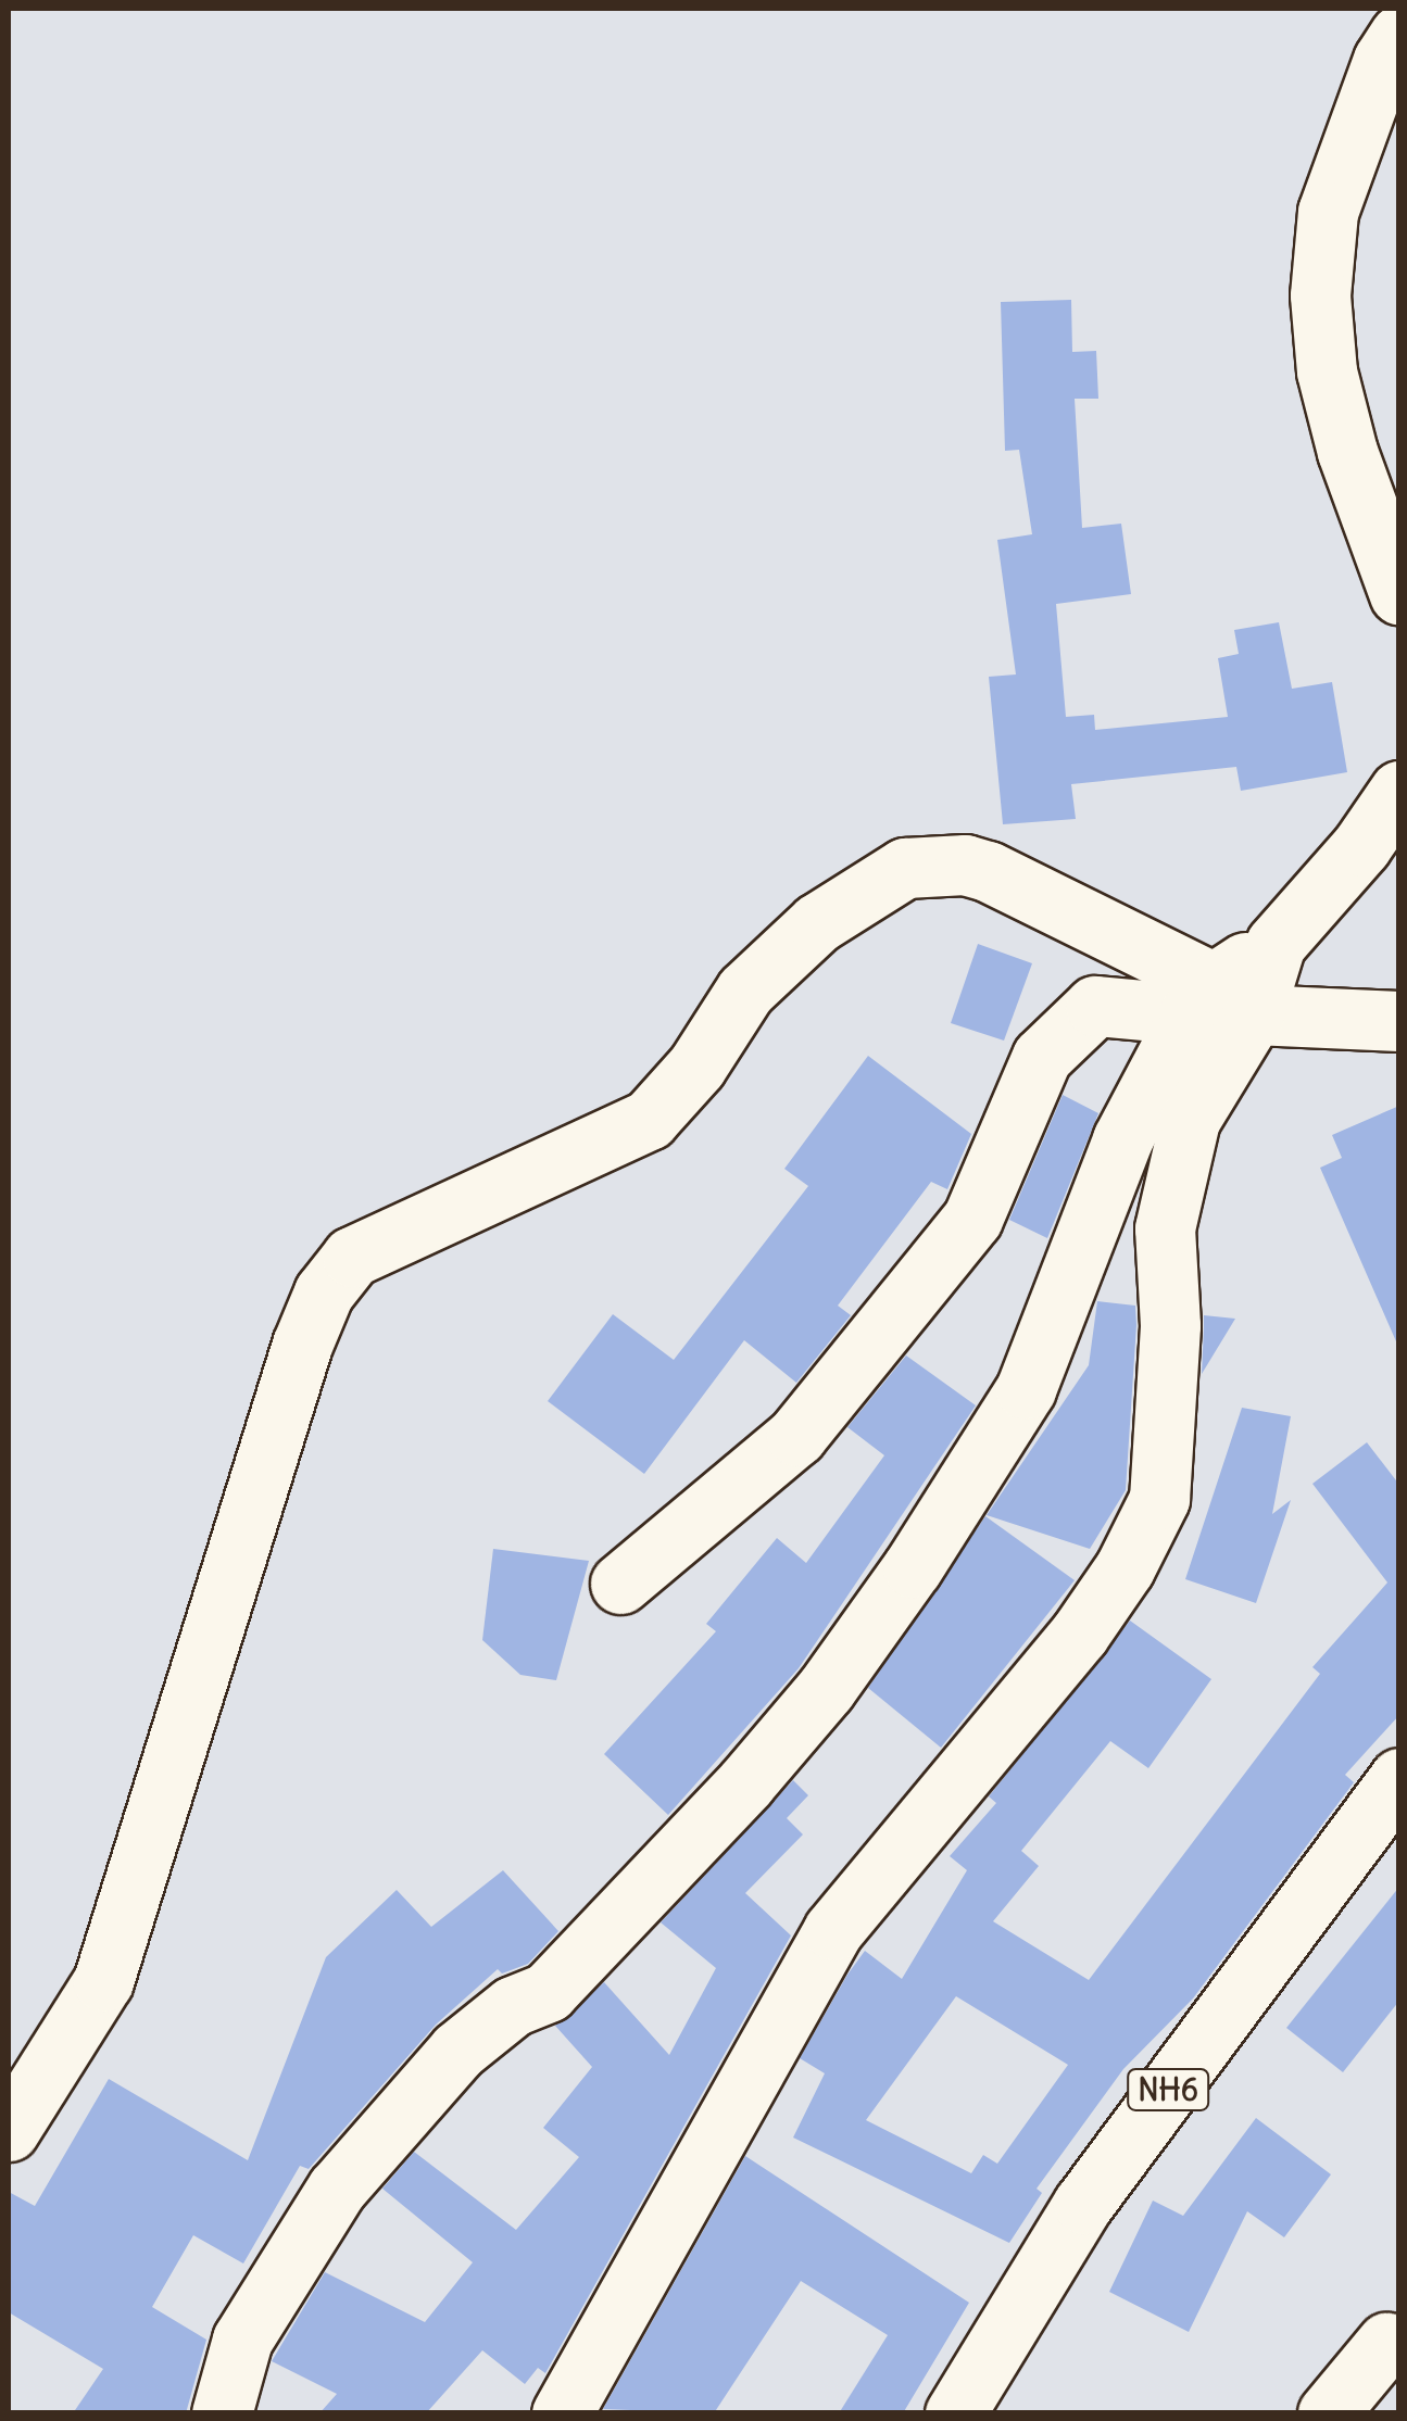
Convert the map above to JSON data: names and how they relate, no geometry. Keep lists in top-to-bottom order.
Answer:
{
  "streets": {
    "main road": ["NH6"]
  }
}
